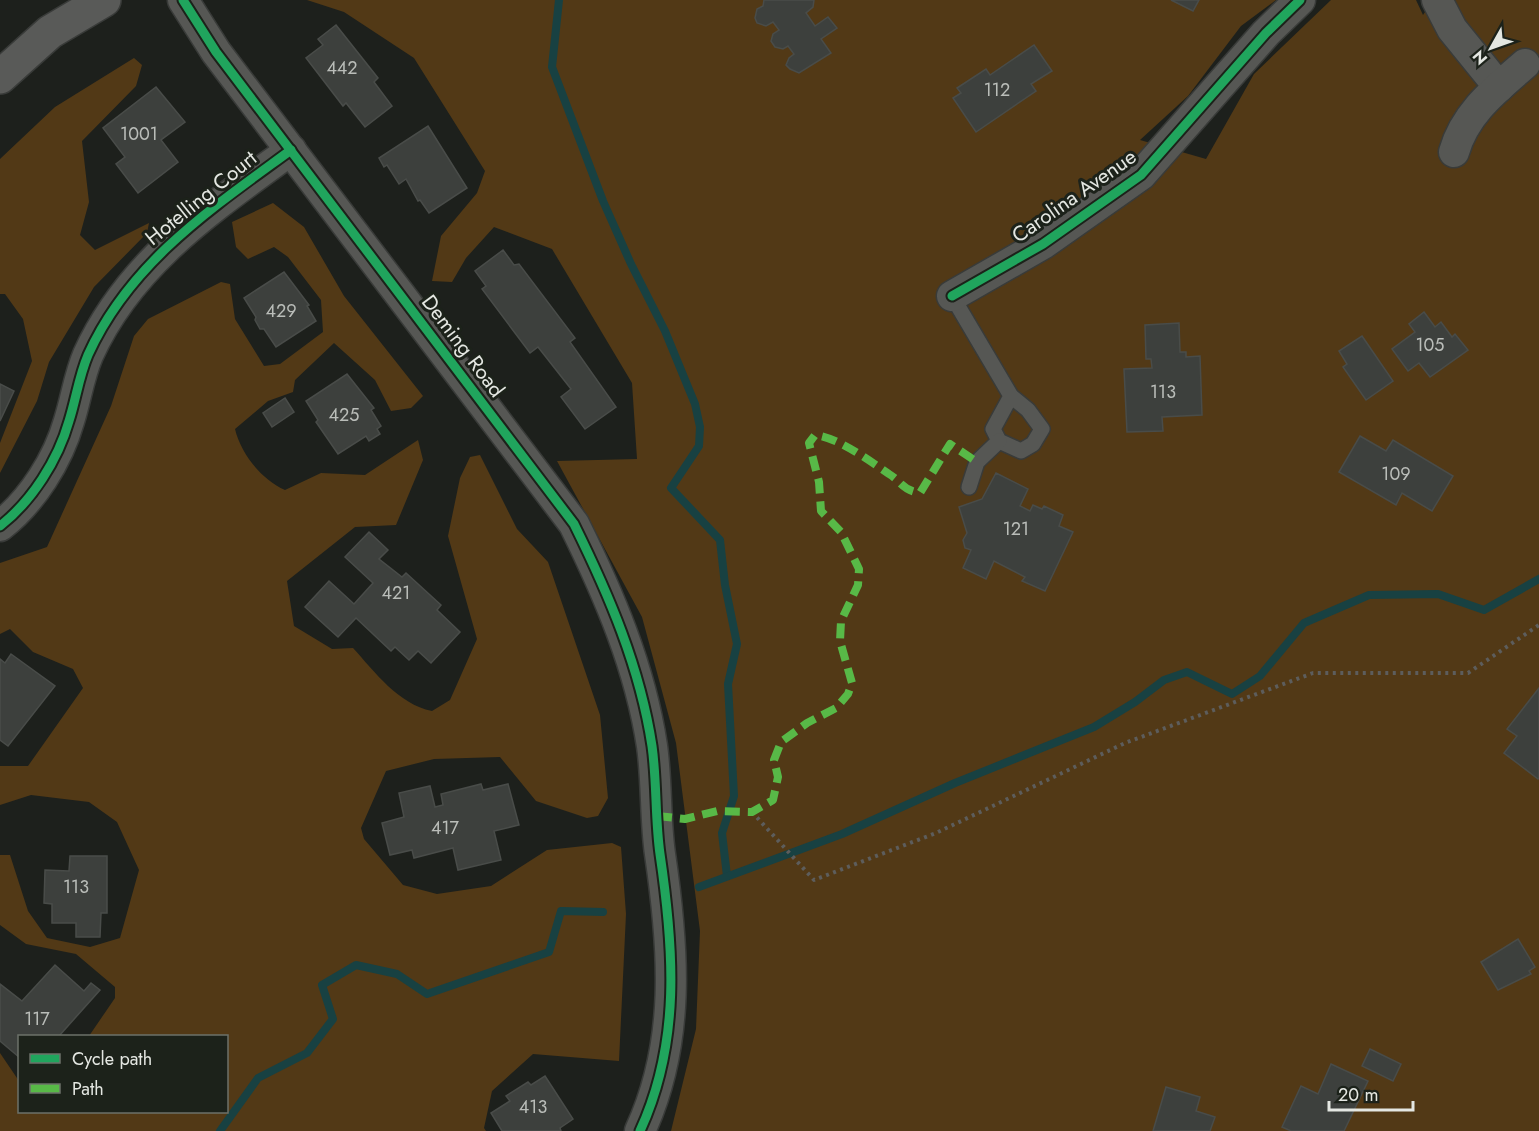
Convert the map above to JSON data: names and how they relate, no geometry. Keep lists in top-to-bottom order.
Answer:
{
  "streets": {
    "street": ["Carolina Avenue", "Hotelling Court", "Deming Road"]
  },
  "crossings": [
    ["Hotelling Court", "Deming Road"]
  ],
  "house_numbers": [
    "442",
    "112",
    "1001",
    "429",
    "105",
    "113",
    "425",
    "109",
    "121",
    "421",
    "417",
    "113",
    "117",
    "413"
  ],
  "legend": ["Cycle path", "Path"],
  "scale_bar": "20 m",
  "north": "bottom left"
}
